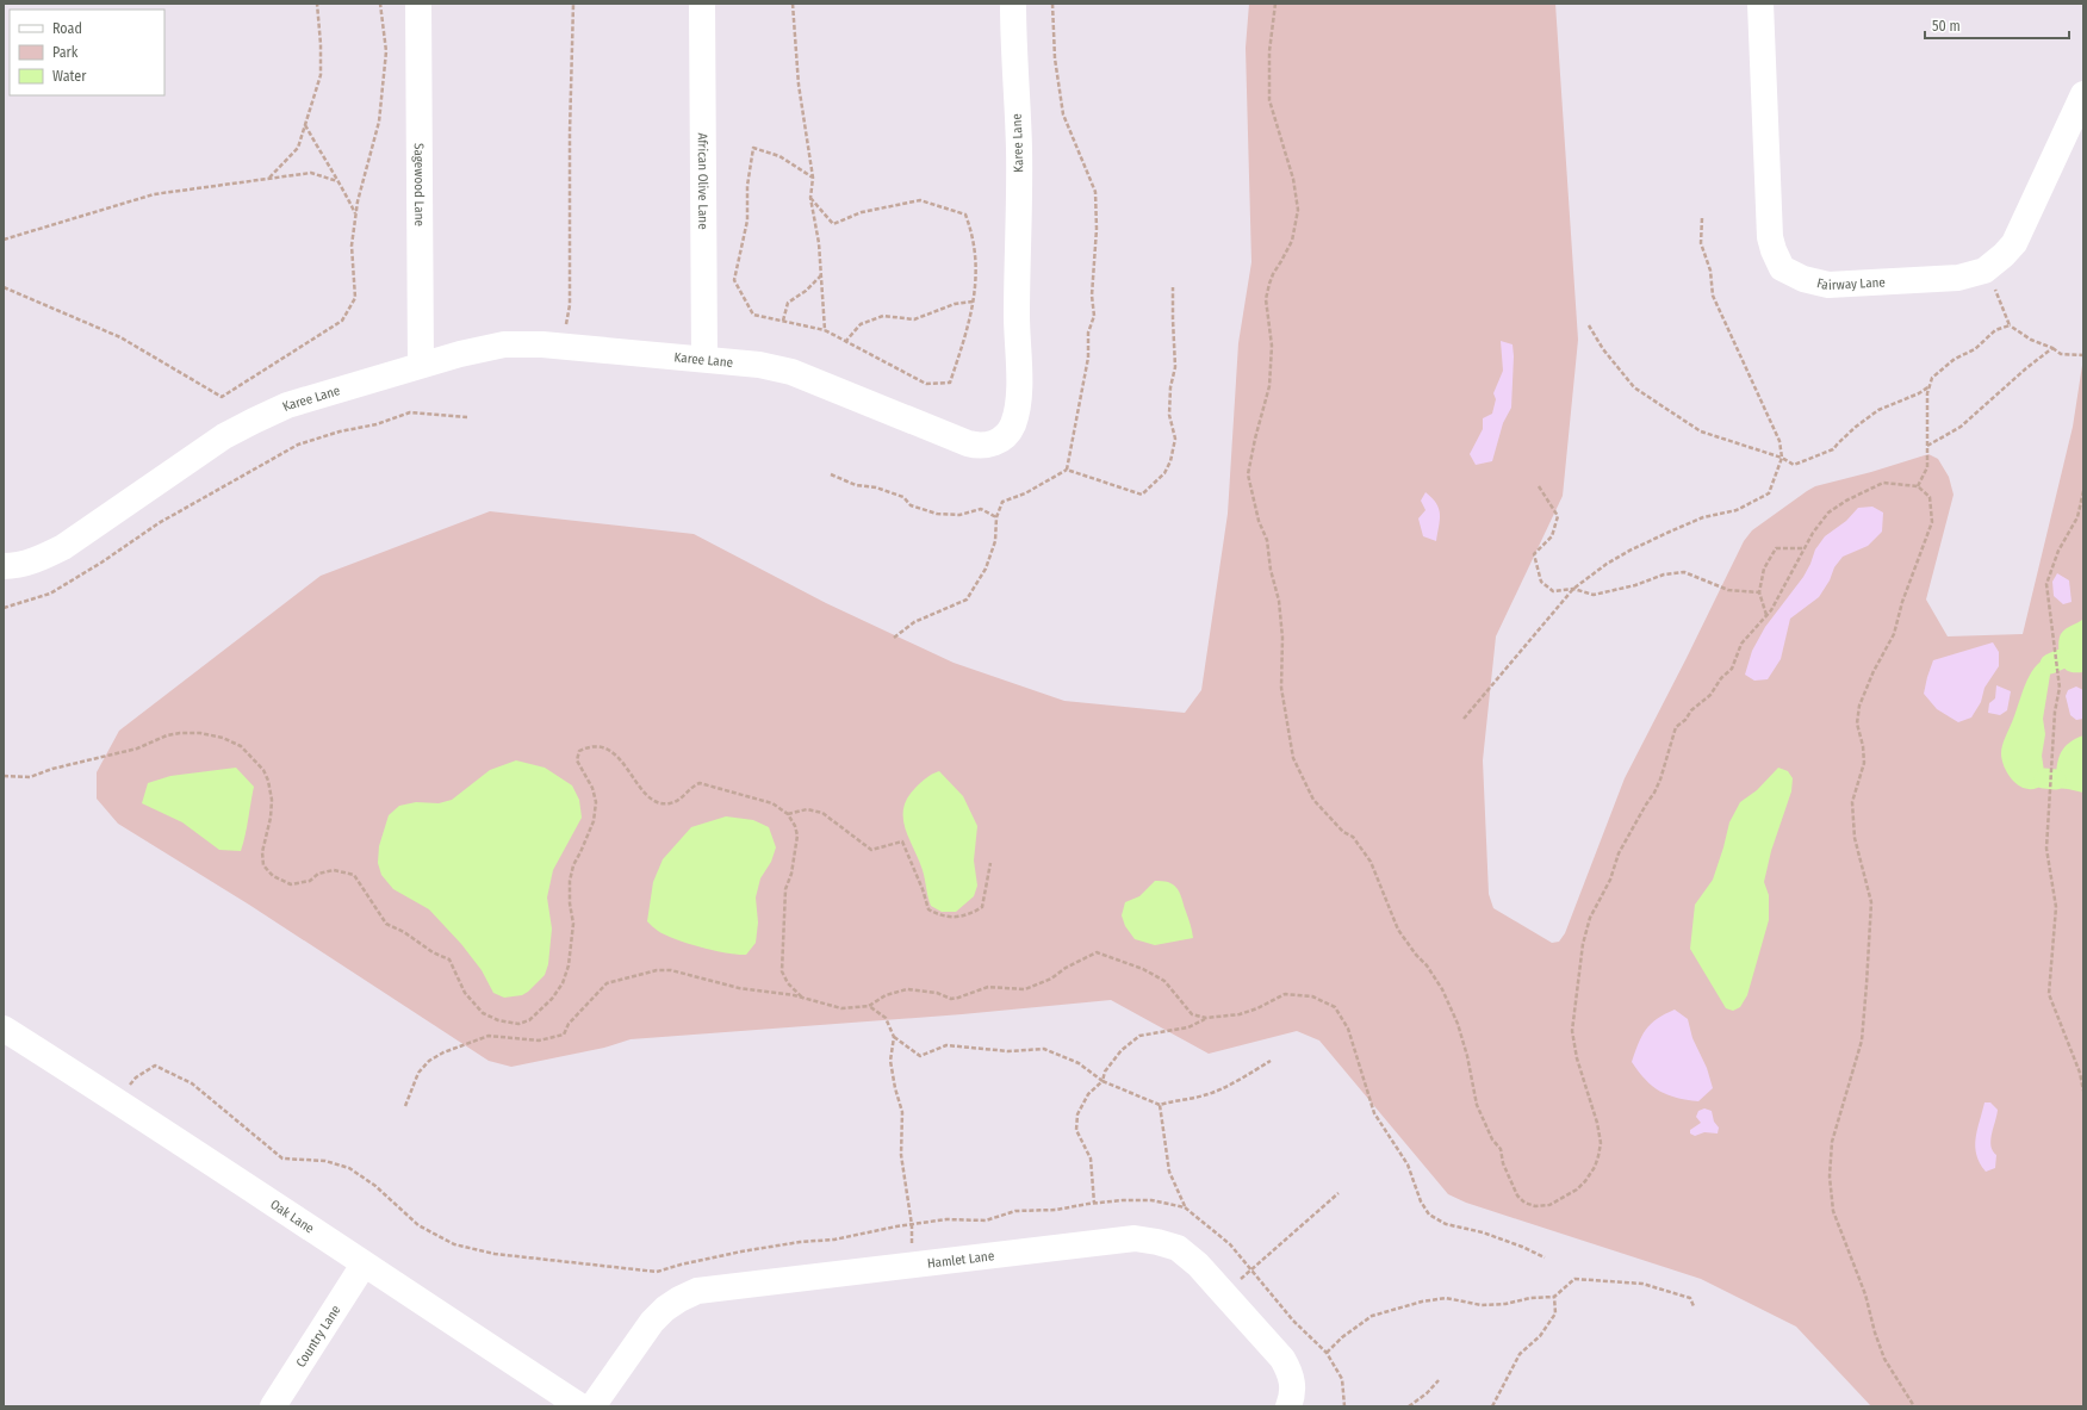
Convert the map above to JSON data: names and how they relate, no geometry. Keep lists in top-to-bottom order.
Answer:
{
  "streets": {
    "street": [
      "Karee Lane",
      "African Olive Lane",
      "Sagewood Lane",
      "Fairway Lane",
      "Oak Lane",
      "Hamlet Lane",
      "Country Lane"
    ]
  },
  "crossings": [
    ["Karee Lane", "African Olive Lane"],
    ["Karee Lane", "Sagewood Lane"],
    ["Oak Lane", "Country Lane"]
  ],
  "legend": ["Road", "Park", "Water"],
  "scale_bar": "50 m"
}
